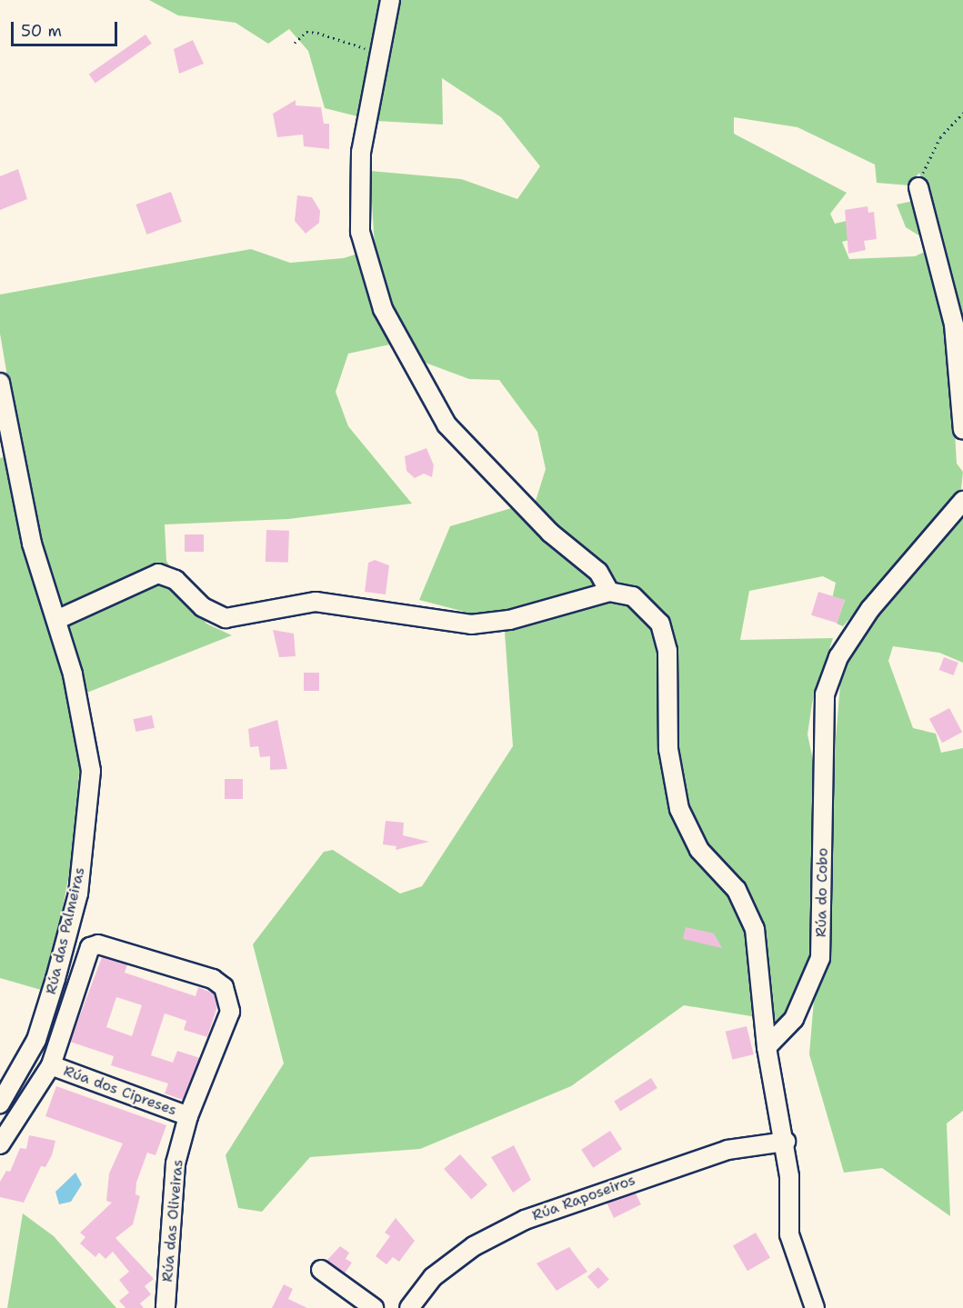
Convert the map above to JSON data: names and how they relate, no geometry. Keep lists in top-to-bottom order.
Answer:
{
  "streets": {
    "street": [
      "Rúa do Cobo",
      "Rúa das Palmeiras",
      "Rúa dos Cipreses",
      "Rúa Raposeiros",
      "Rúa das Oliveiras"
    ]
  },
  "crossings": [
    ["Rúa das Palmeiras", "Rúa dos Cipreses"],
    ["Rúa das Palmeiras", "Rúa das Oliveiras"],
    ["Rúa dos Cipreses", "Rúa das Oliveiras"]
  ],
  "scale_bar": "50 m"
}
